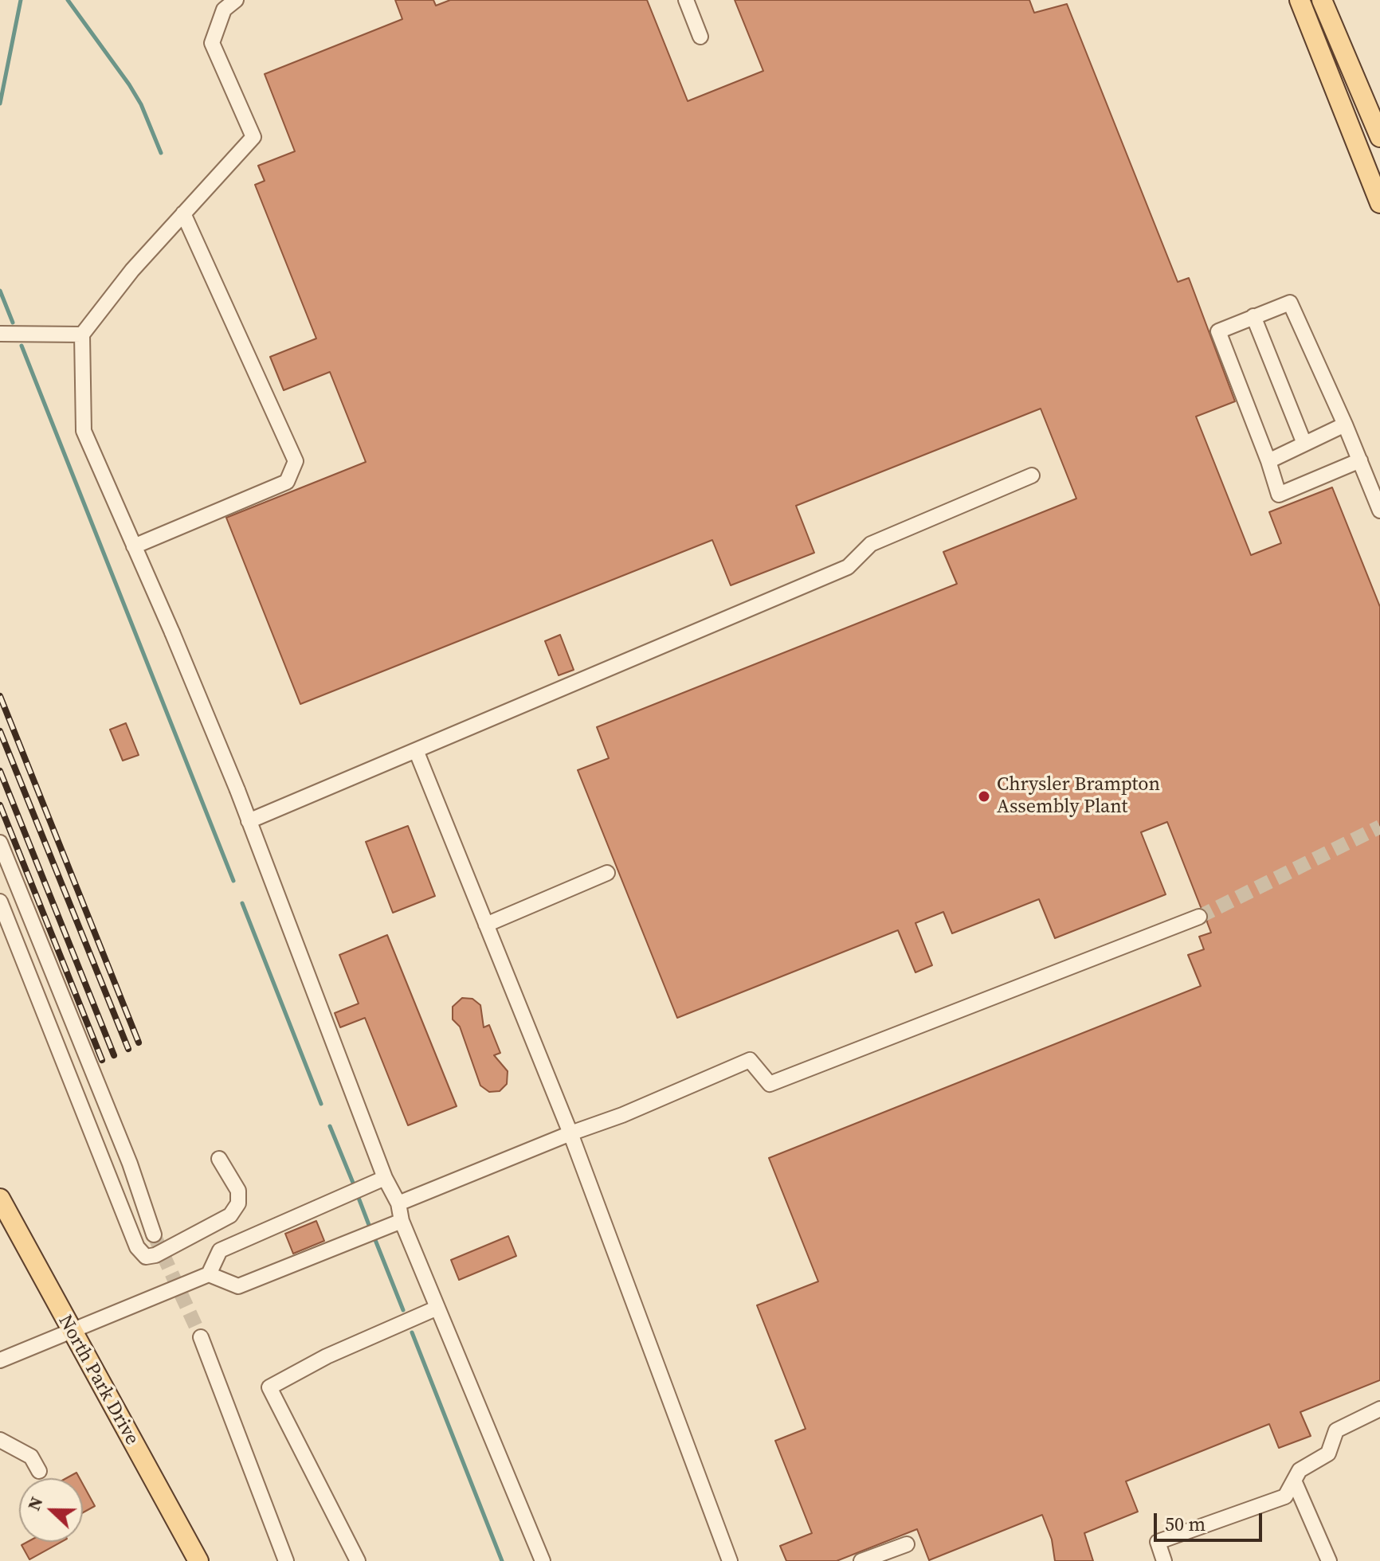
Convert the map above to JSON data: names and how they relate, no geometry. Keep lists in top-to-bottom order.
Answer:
{
  "streets": {
    "main road": ["North Park Drive"]
  },
  "places": ["Chrysler Brampton Assembly Plant"],
  "scale_bar": "50 m",
  "north": "left"
}
